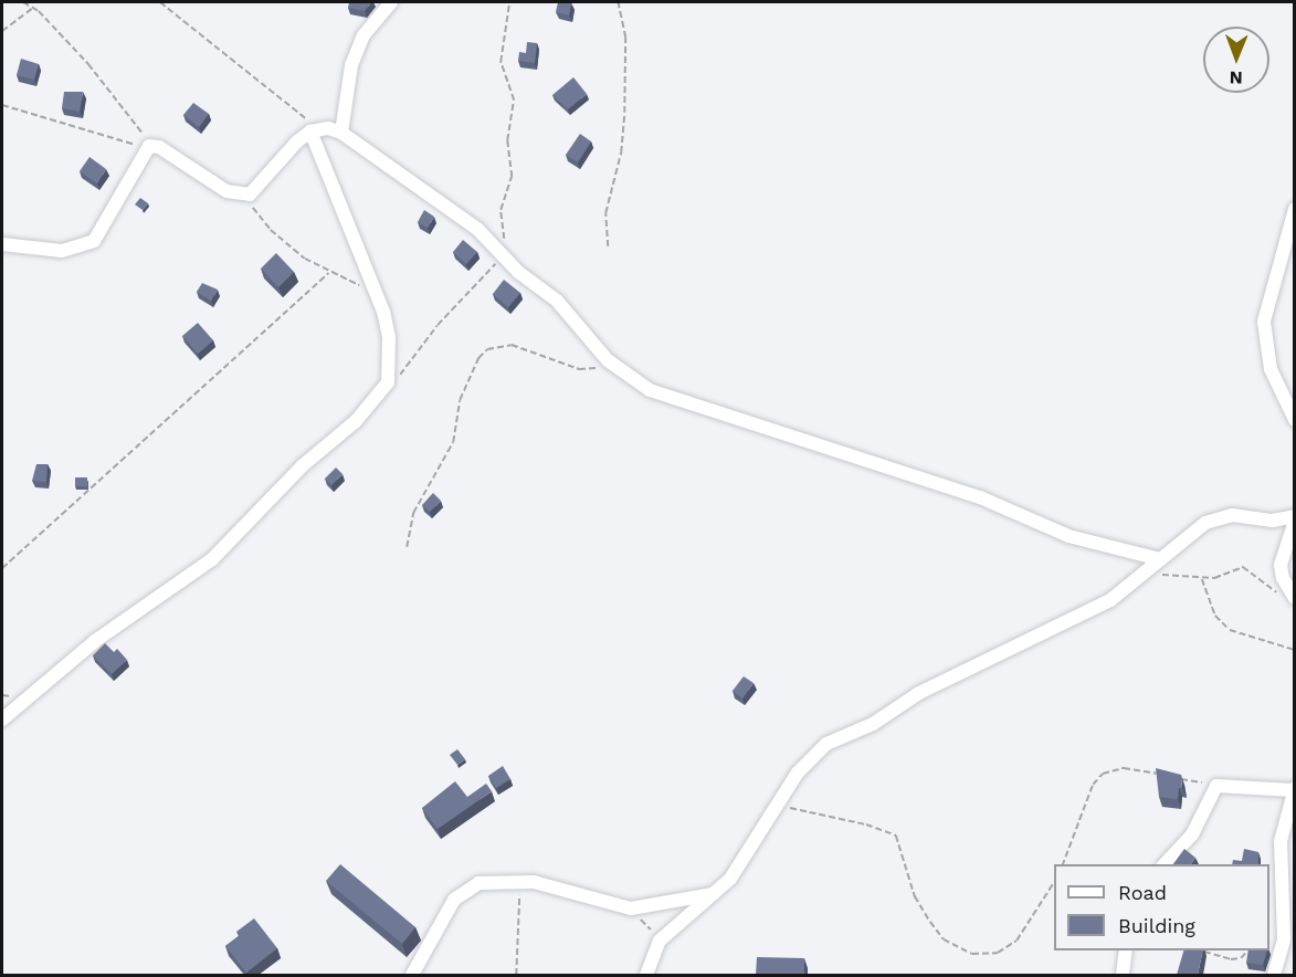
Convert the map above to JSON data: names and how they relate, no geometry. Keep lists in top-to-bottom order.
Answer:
{
  "legend": ["Road", "Building"],
  "north": "bottom"
}
